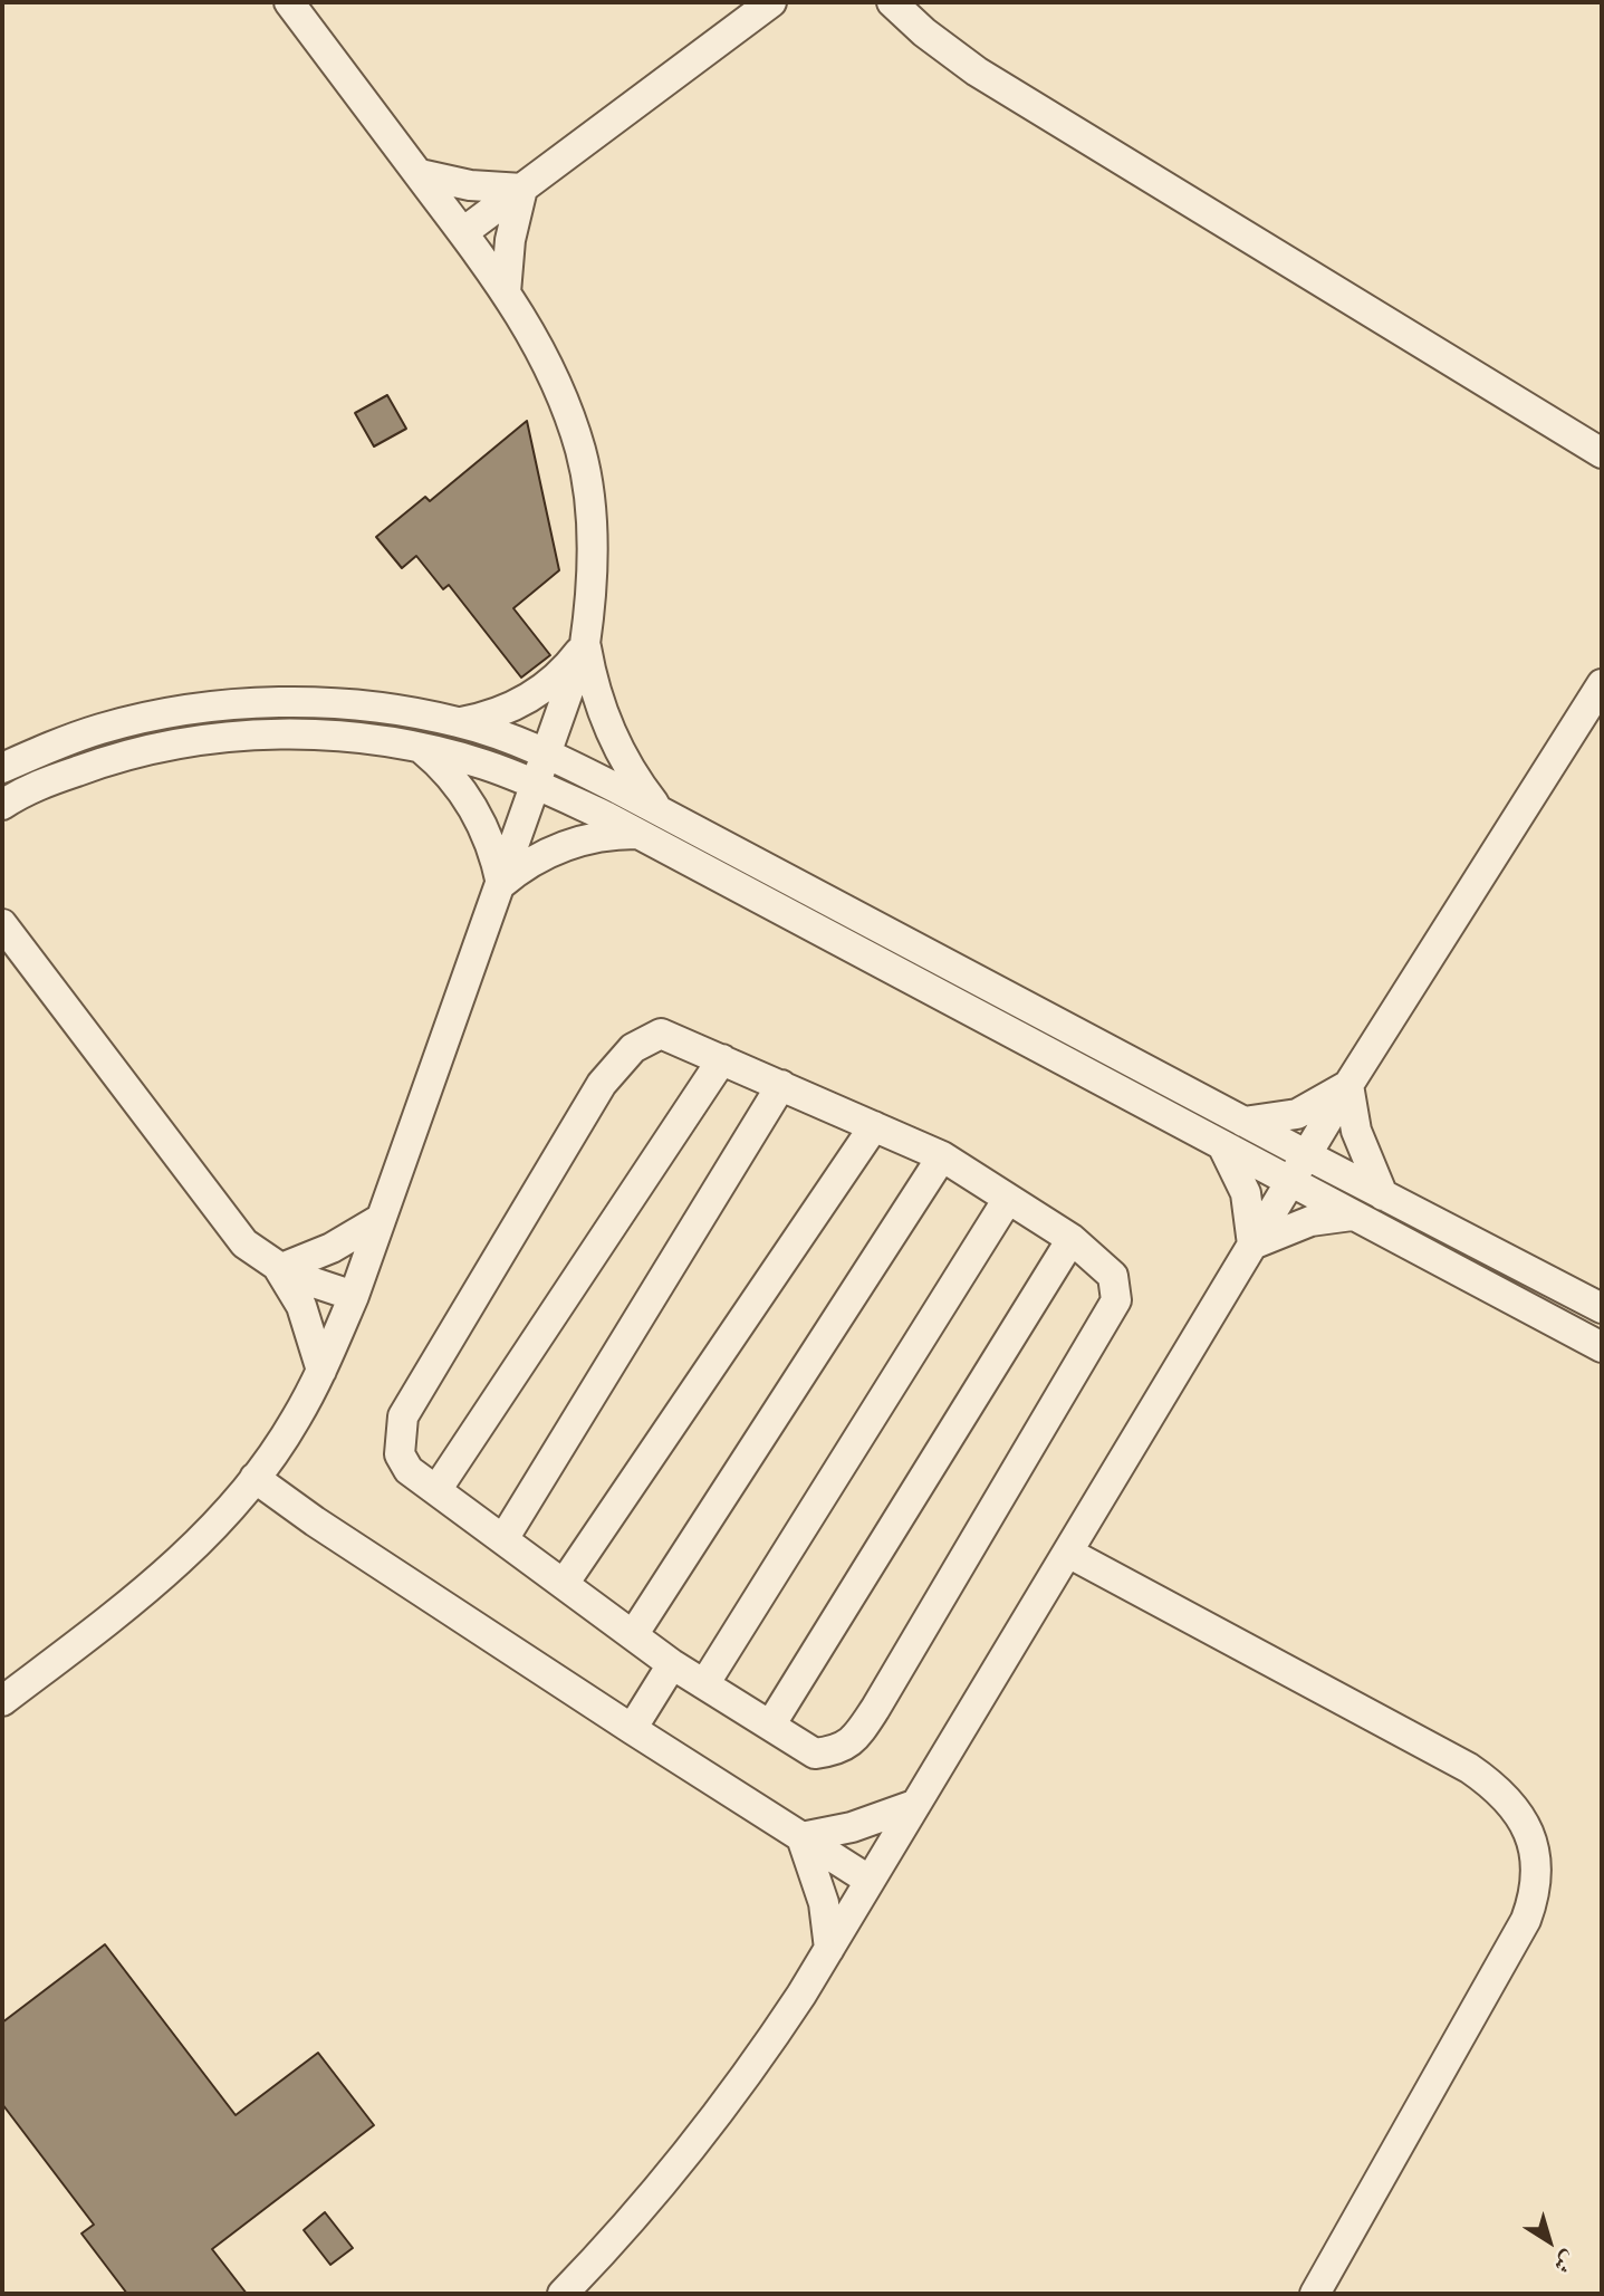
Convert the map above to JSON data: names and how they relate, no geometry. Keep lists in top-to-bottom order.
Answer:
{
  "north": "bottom right"
}
